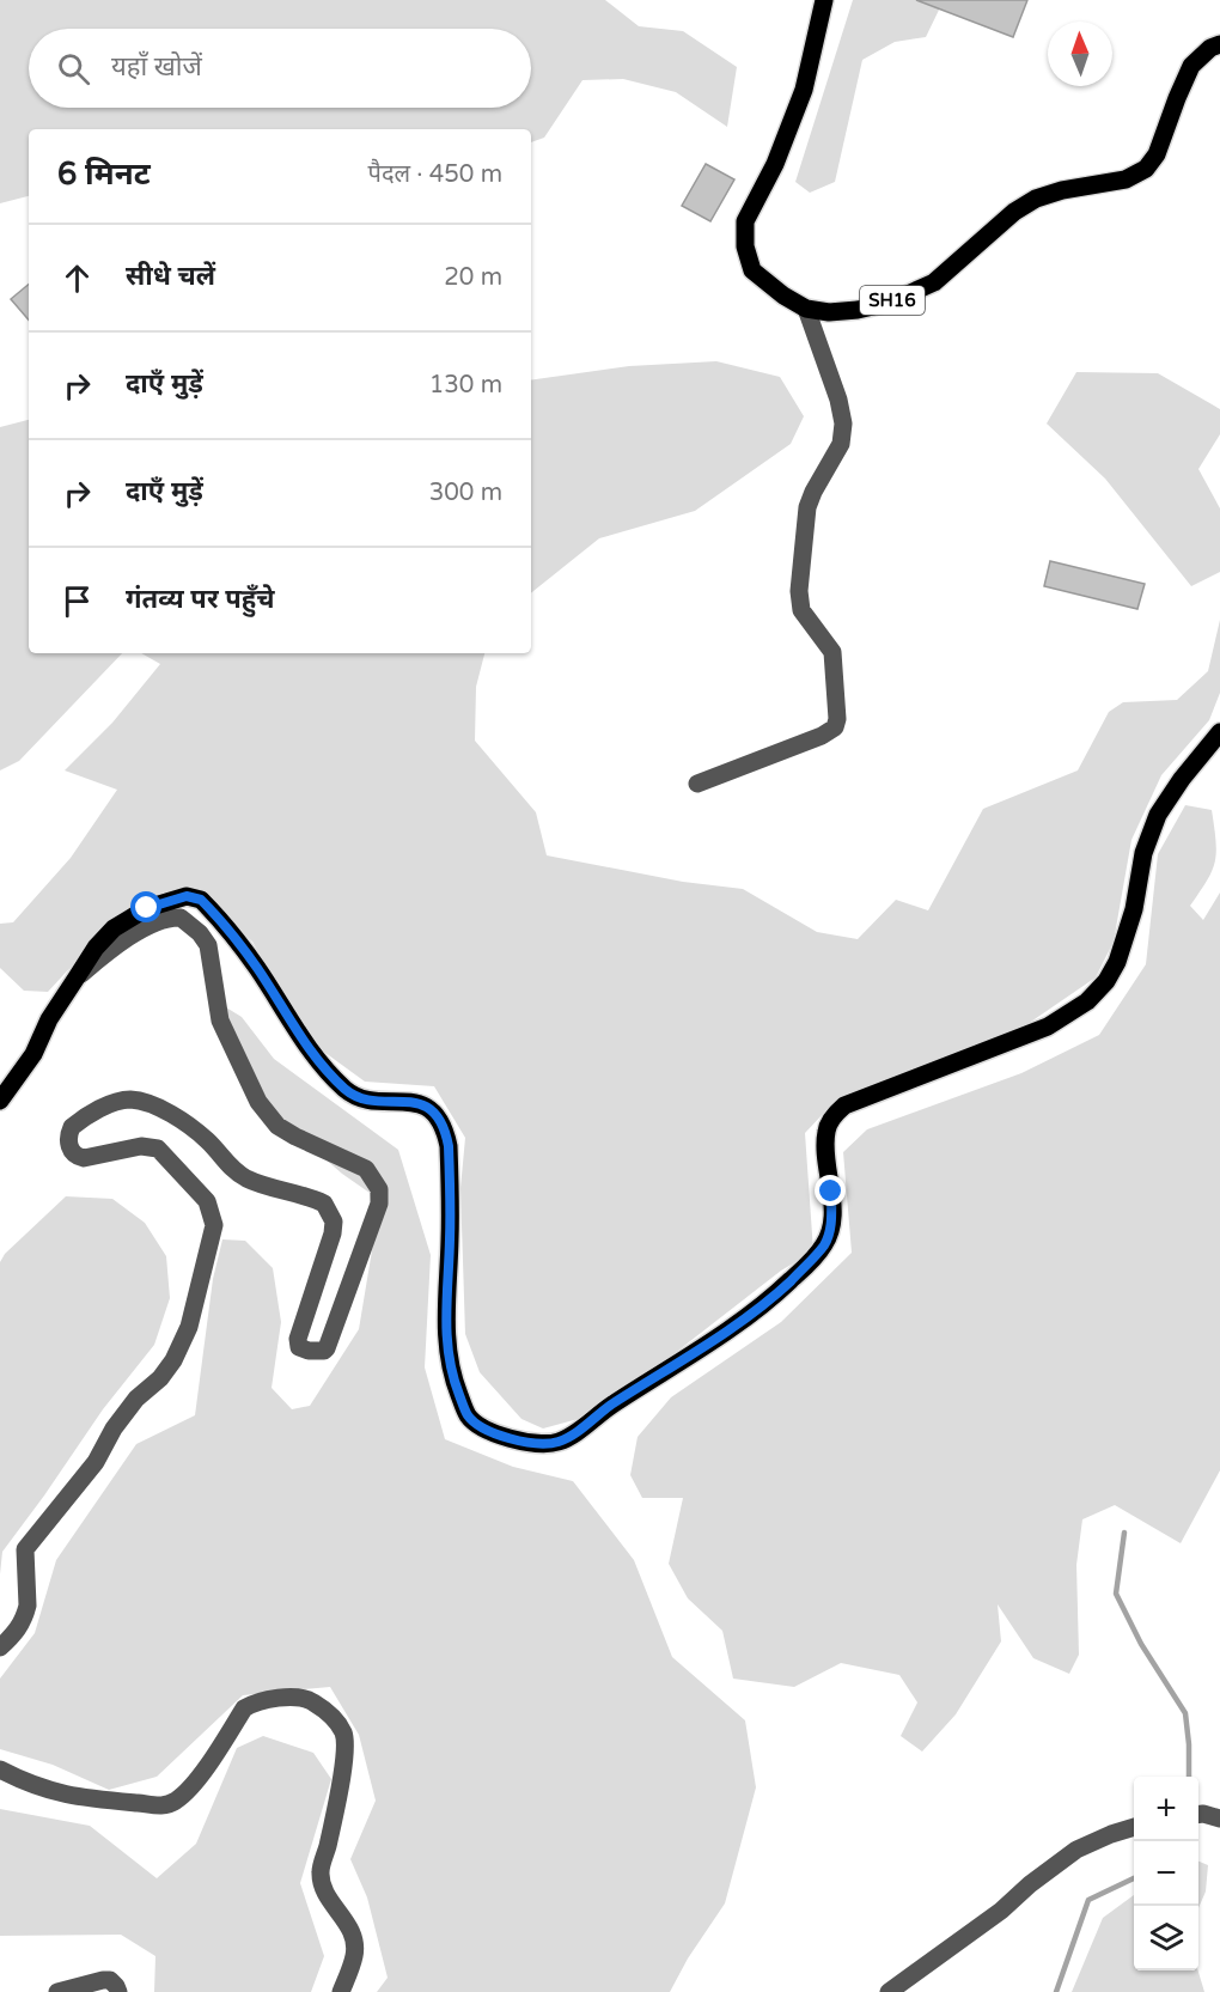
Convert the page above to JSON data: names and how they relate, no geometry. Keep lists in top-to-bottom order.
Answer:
{
  "streets": {
    "main road": ["SH16"]
  },
  "north": "top",
  "page": {
    "search": "यहाँ खोजें",
    "heading": ["6 मिनट", "पैदल · 450 m"],
    "list": [
      ["सीधे चलें", "20 m"],
      ["दाएँ मुड़ें", "130 m"],
      ["दाएँ मुड़ें", "300 m"],
      "गंतव्य पर पहुँचे"
    ],
    "map_buttons": ["+", "−"]
  }
}
